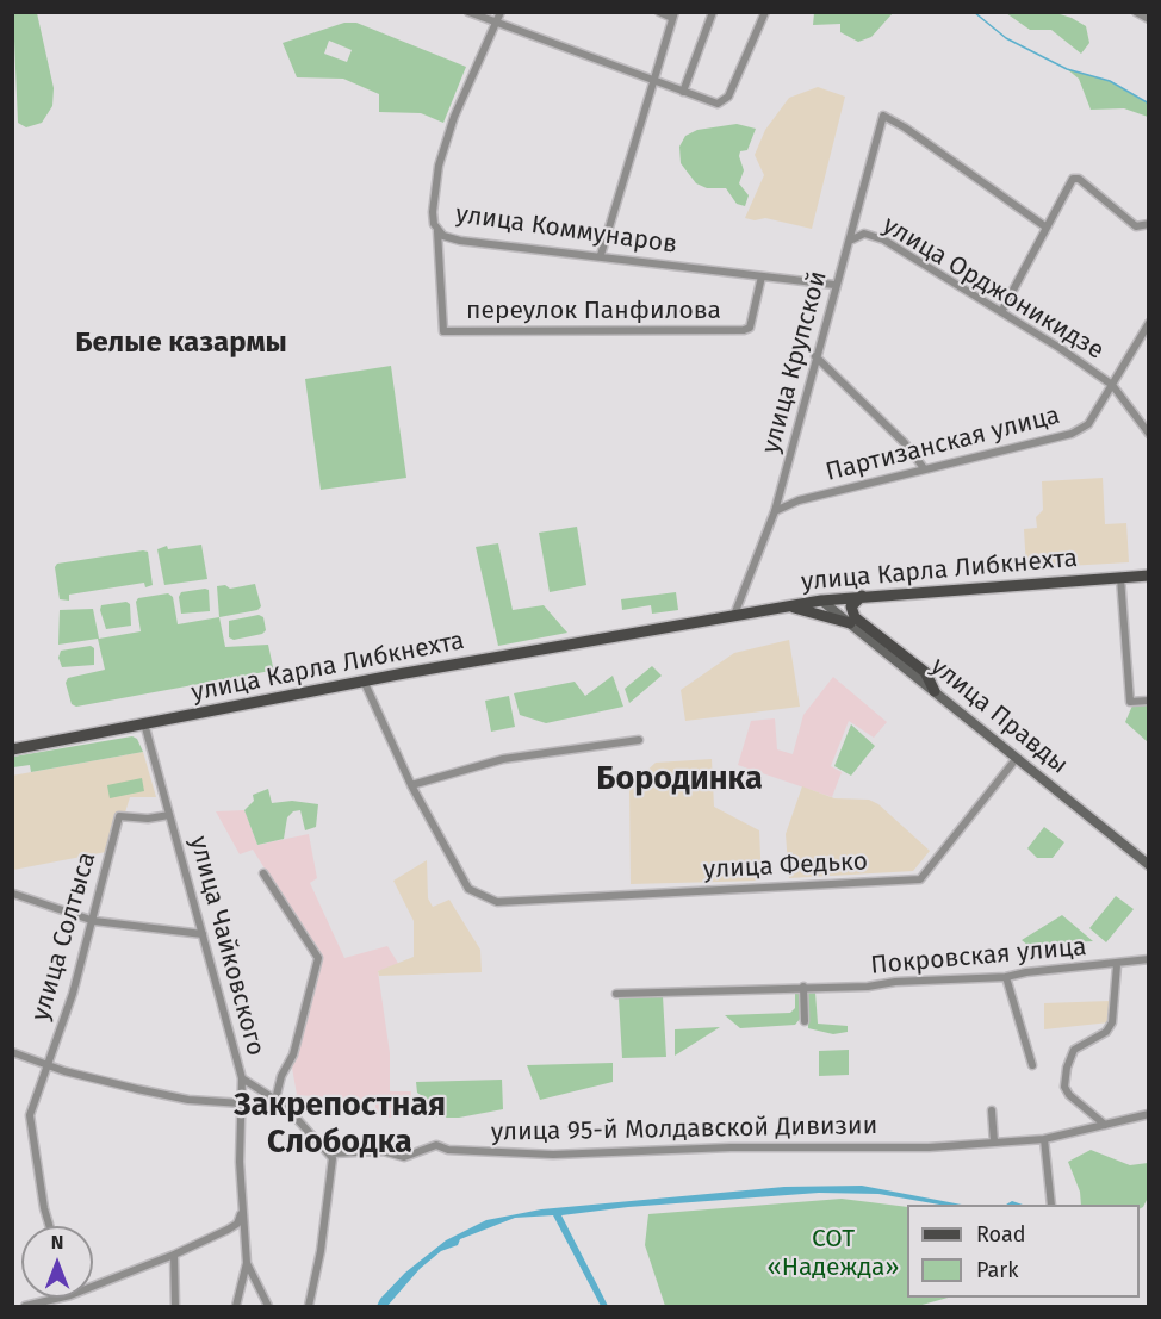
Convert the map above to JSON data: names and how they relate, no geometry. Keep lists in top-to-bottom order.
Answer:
{
  "streets": {
    "main road": ["улица Карла Либкнехта", "улица Правды"],
    "street": [
      "улица Коммунаров",
      "улица Орджоникидзе",
      "переулок Панфилова",
      "улица Крупской",
      "Партизанская улица",
      "улица Федько",
      "улица Солтыса",
      "улица Чайковского",
      "Покровская улица",
      "улица 95-й Молдавской Дивизии"
    ]
  },
  "crossings": [
    ["улица Коммунаров", "переулок Панфилова"],
    ["улица Коммунаров", "улица Крупской"],
    ["улица Орджоникидзе", "улица Крупской"],
    ["улица Орджоникидзе", "Партизанская улица"],
    ["улица Крупской", "Партизанская улица"],
    ["улица Крупской", "улица Карла Либкнехта"],
    ["улица Карла Либкнехта", "улица Правды"],
    ["улица Карла Либкнехта", "улица Чайковского"],
    ["улица Правды", "улица Федько"],
    ["улица Солтыса", "улица Чайковского"]
  ],
  "districts": ["Белые казармы", "Бородинка", "Закрепостная Слободка"],
  "parks": ["СОТ «Надежда»"],
  "legend": ["Road", "Park"],
  "north": "top"
}
